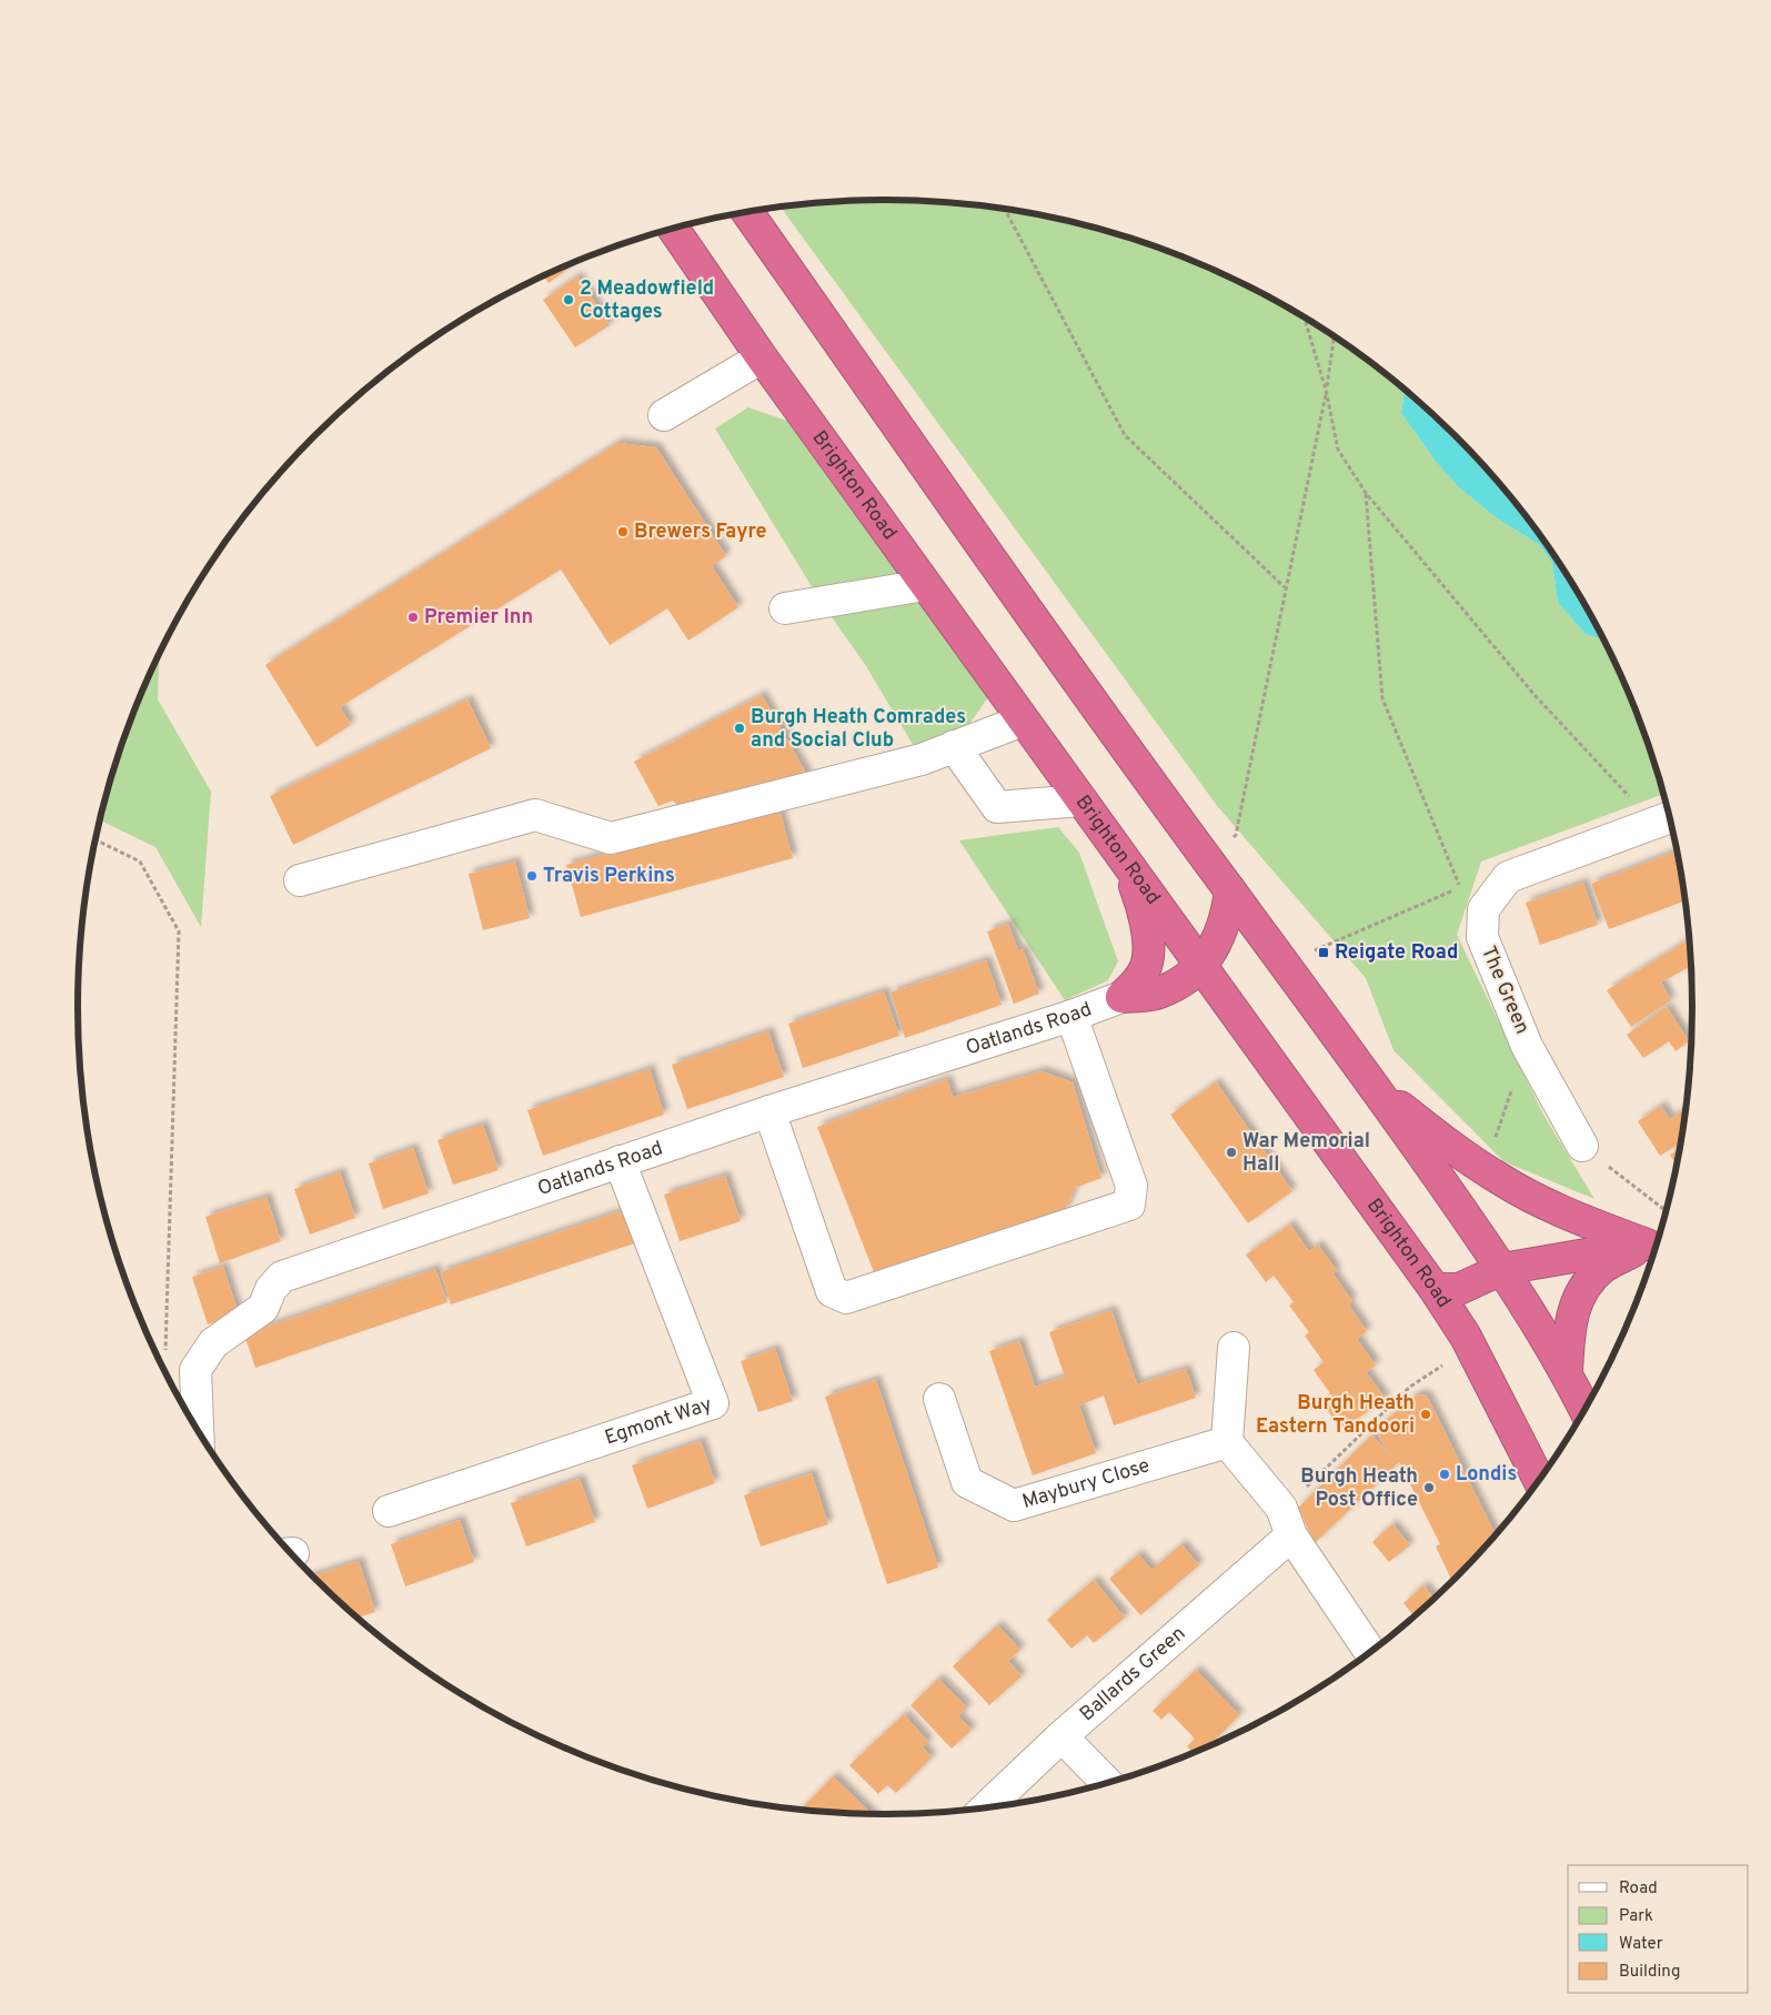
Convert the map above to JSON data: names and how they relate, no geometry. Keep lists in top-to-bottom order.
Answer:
{
  "streets": {
    "highway": ["Brighton Road"],
    "street": [
      "The Green",
      "Oatlands Road",
      "Egmont Way",
      "Maybury Close",
      "Ballards Green"
    ]
  },
  "crossings": [
    ["Oatlands Road", "Egmont Way"]
  ],
  "places": {
    "other": [
      "2 Meadowfield Cottages",
      "Brewers Fayre",
      "Premier Inn",
      "Burgh Heath Comrades and Social Club",
      "Travis Perkins",
      "War Memorial Hall",
      "Burgh Heath Eastern Tandoori",
      "Londis",
      "Burgh Heath Post Office"
    ],
    "transit": ["Reigate Road"]
  },
  "legend": [
    "Road",
    "Park",
    "Water",
    "Building"
  ]
}
